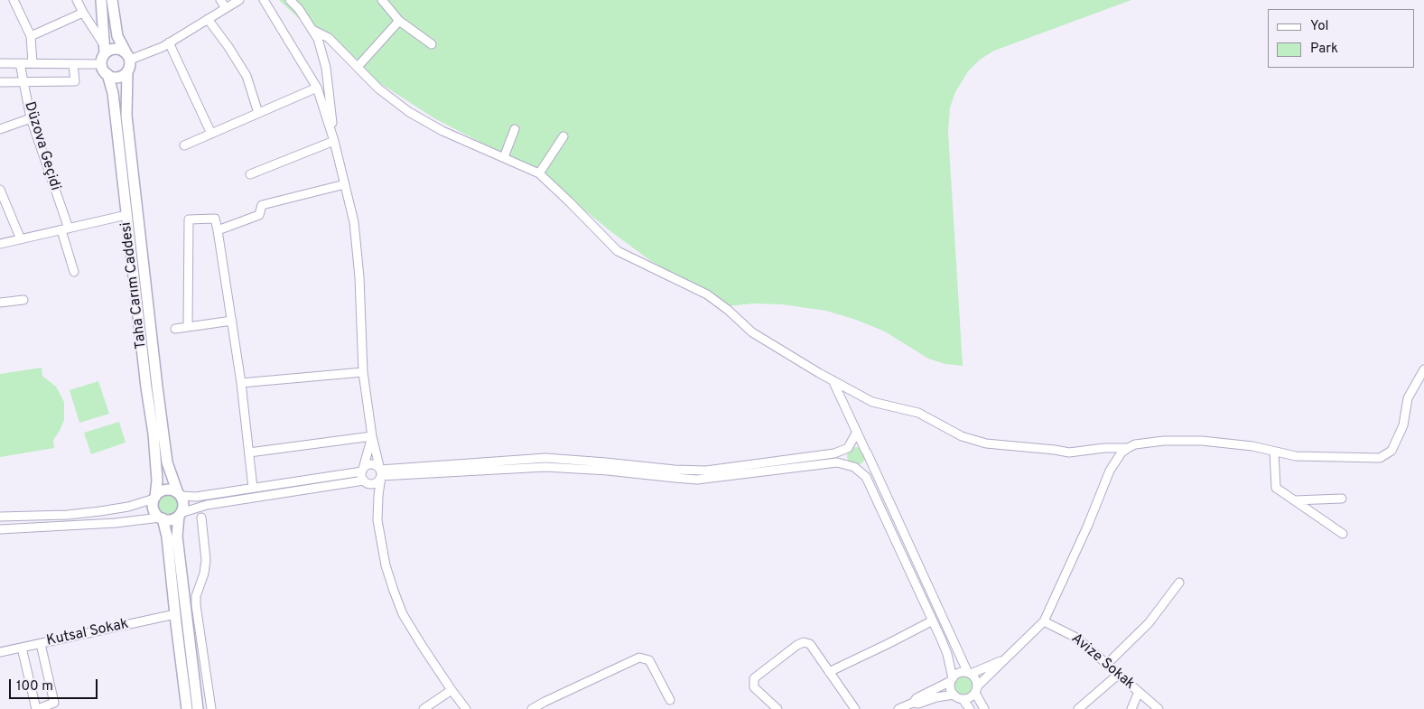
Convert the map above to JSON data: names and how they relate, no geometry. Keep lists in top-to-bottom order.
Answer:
{
  "streets": {
    "main road": ["Taha Carım Caddesi"],
    "street": ["Düzova Geçidi", "Kutsal Sokak", "Avize Sokak"]
  },
  "legend": ["Yol", "Park"],
  "scale_bar": "100 m"
}
